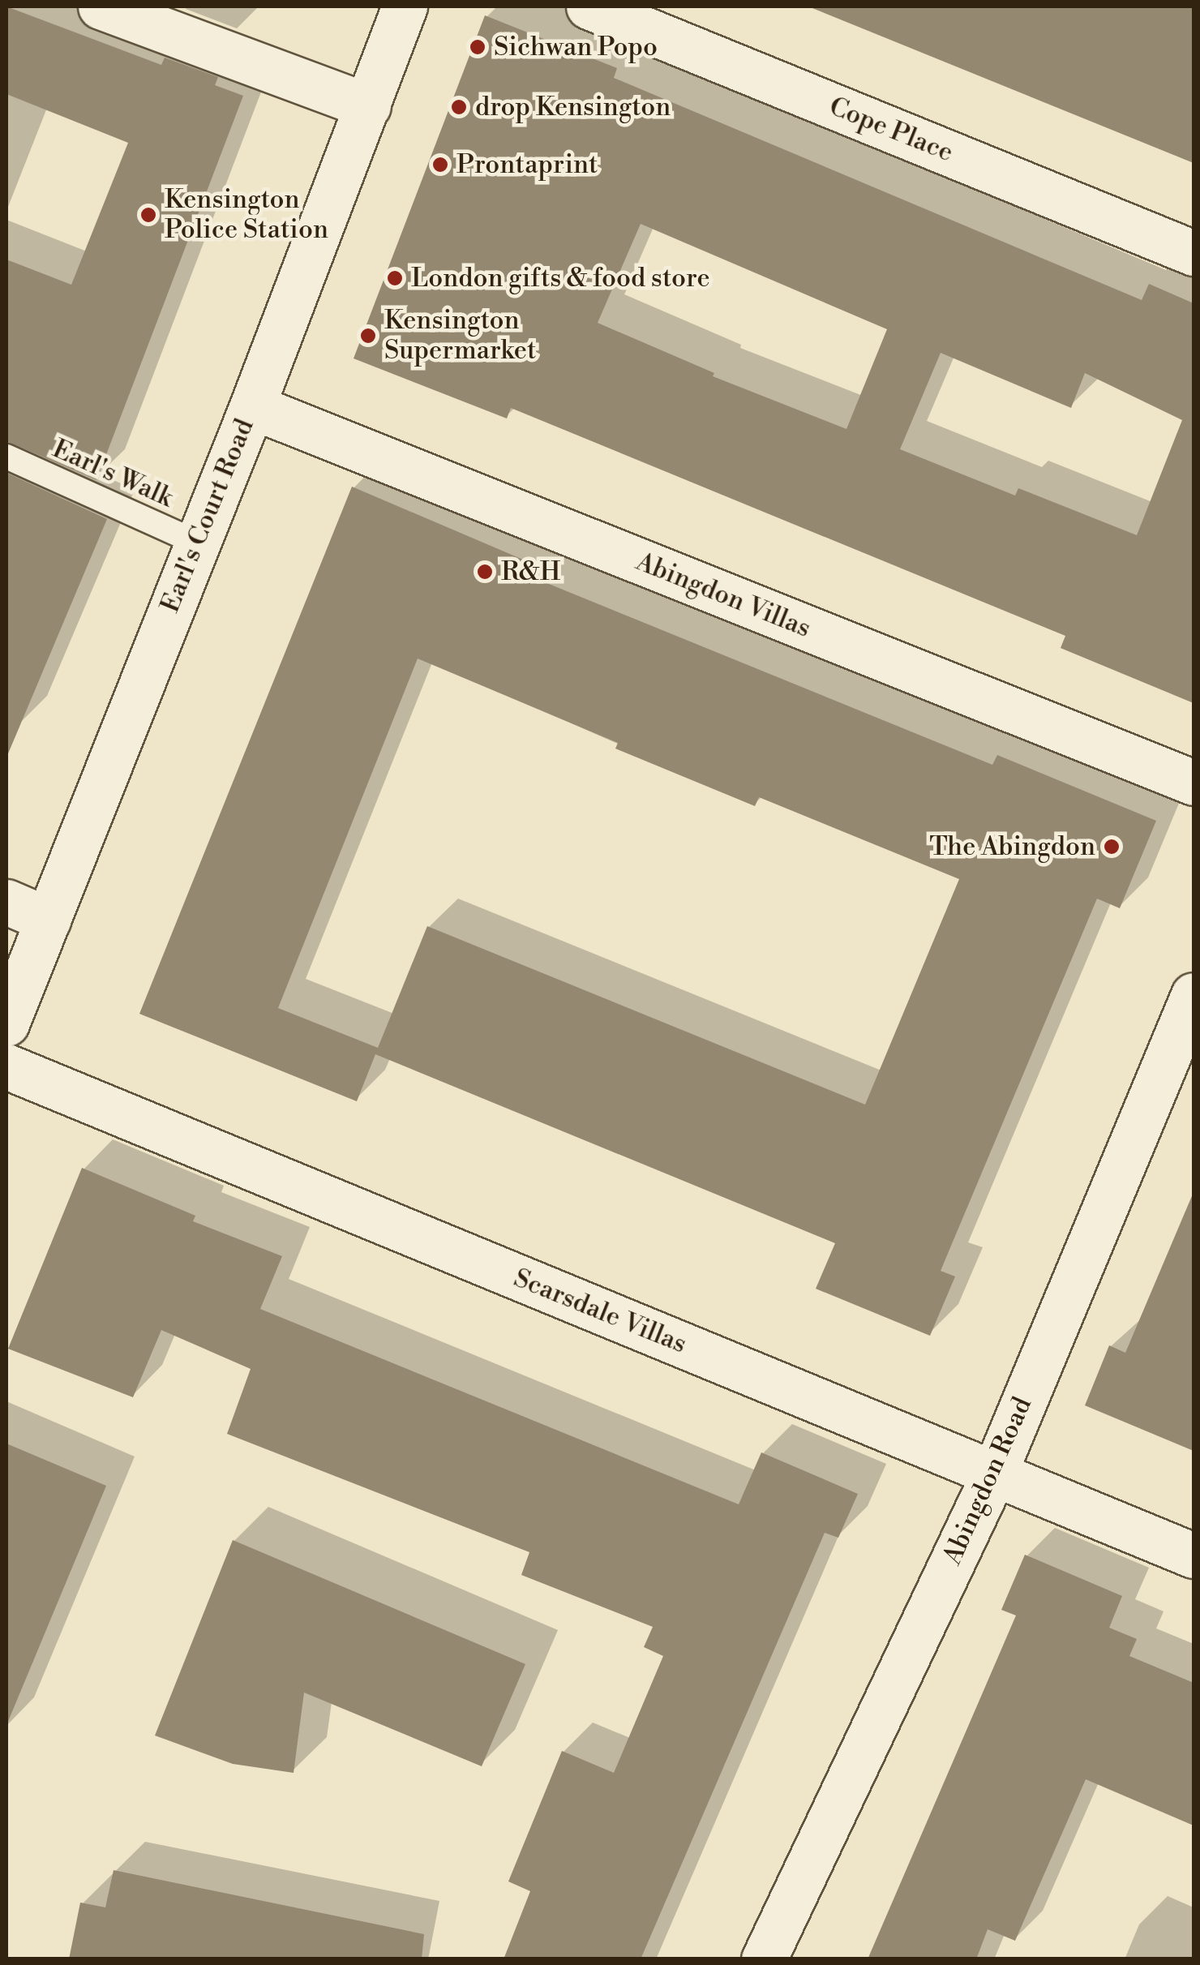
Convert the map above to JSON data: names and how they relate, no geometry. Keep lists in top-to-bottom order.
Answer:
{
  "streets": {
    "street": [
      "Cope Place",
      "Earl's Court Road",
      "Abingdon Villas",
      "Scarsdale Villas",
      "Abingdon Road"
    ],
    "lane": ["Earl's Walk"]
  },
  "crossings": [
    ["Earl's Walk", "Earl's Court Road"],
    ["Earl's Court Road", "Abingdon Villas"],
    ["Scarsdale Villas", "Abingdon Road"]
  ],
  "places": [
    "Sichwan Popo",
    "drop Kensington",
    "Prontaprint",
    "Kensington Police Station",
    "London gifts & food store",
    "Kensington Supermarket",
    "R&H",
    "The Abingdon"
  ]
}
